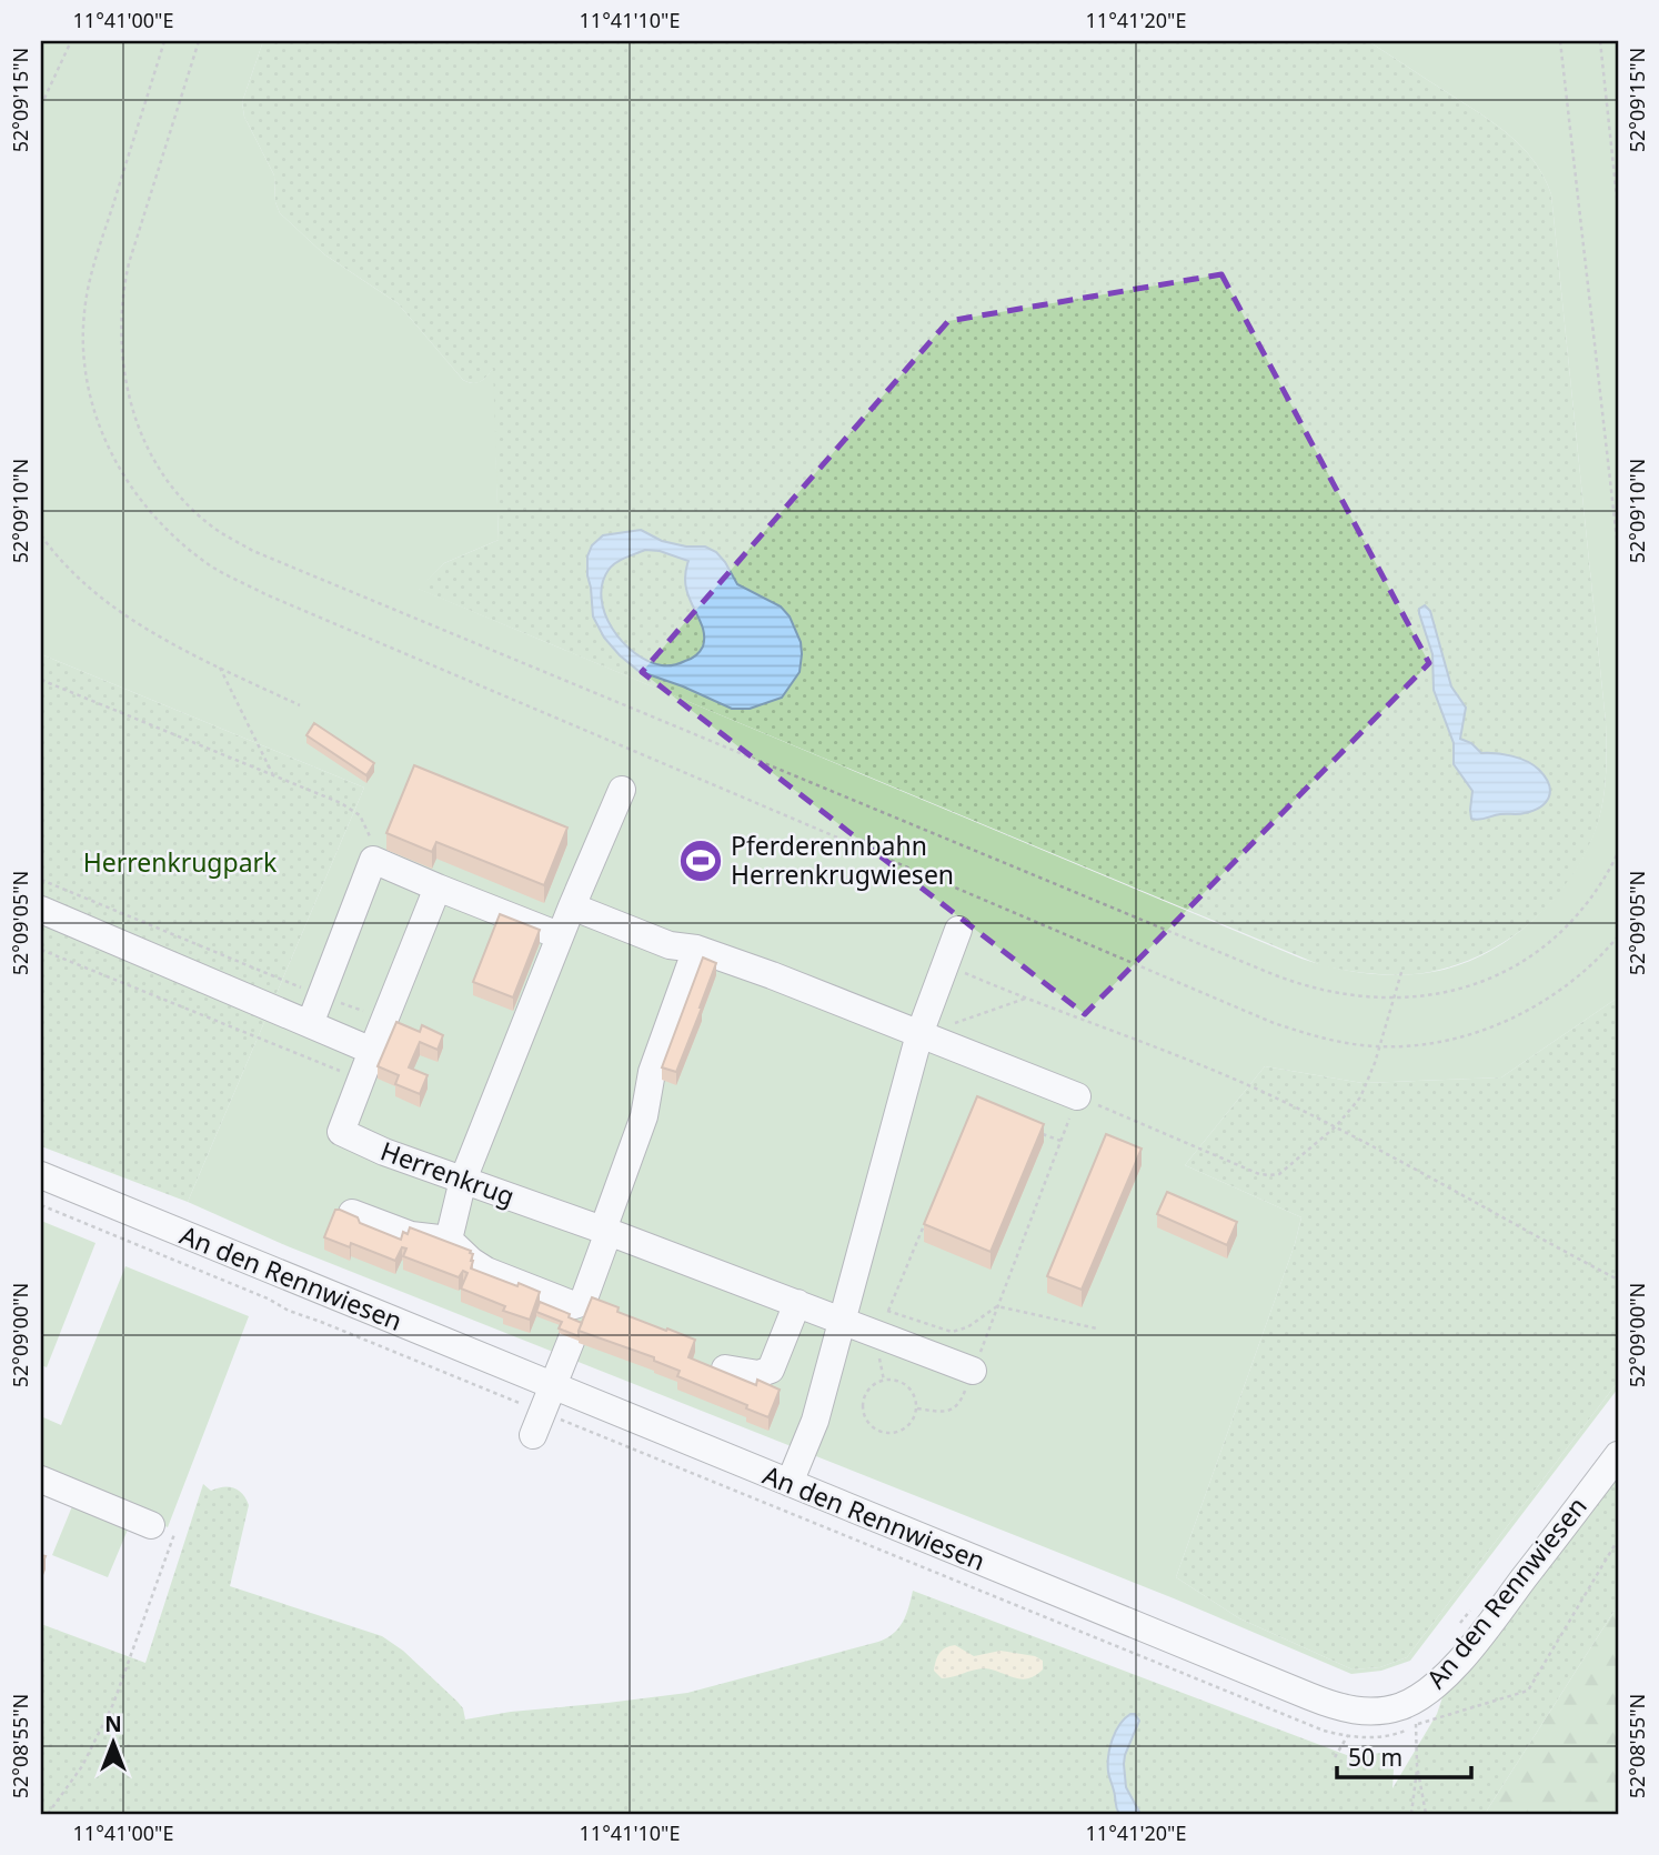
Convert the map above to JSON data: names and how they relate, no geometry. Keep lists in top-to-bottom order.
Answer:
{
  "streets": {
    "street": ["Herrenkrug", "An den Rennwiesen"]
  },
  "parks": ["Herrenkrugpark"],
  "places": {
    "sports": ["Pferderennbahn Herrenkrugwiesen"]
  },
  "scale_bar": "50 m",
  "north": "top",
  "coordinates": [
    "11°41'00\"E",
    "11°41'10\"E",
    "11°41'20\"E",
    "52°09'15\"N",
    "52°09'10\"N",
    "52°09'05\"N",
    "52°09'00\"N",
    "52°08'55\"N"
  ]
}
